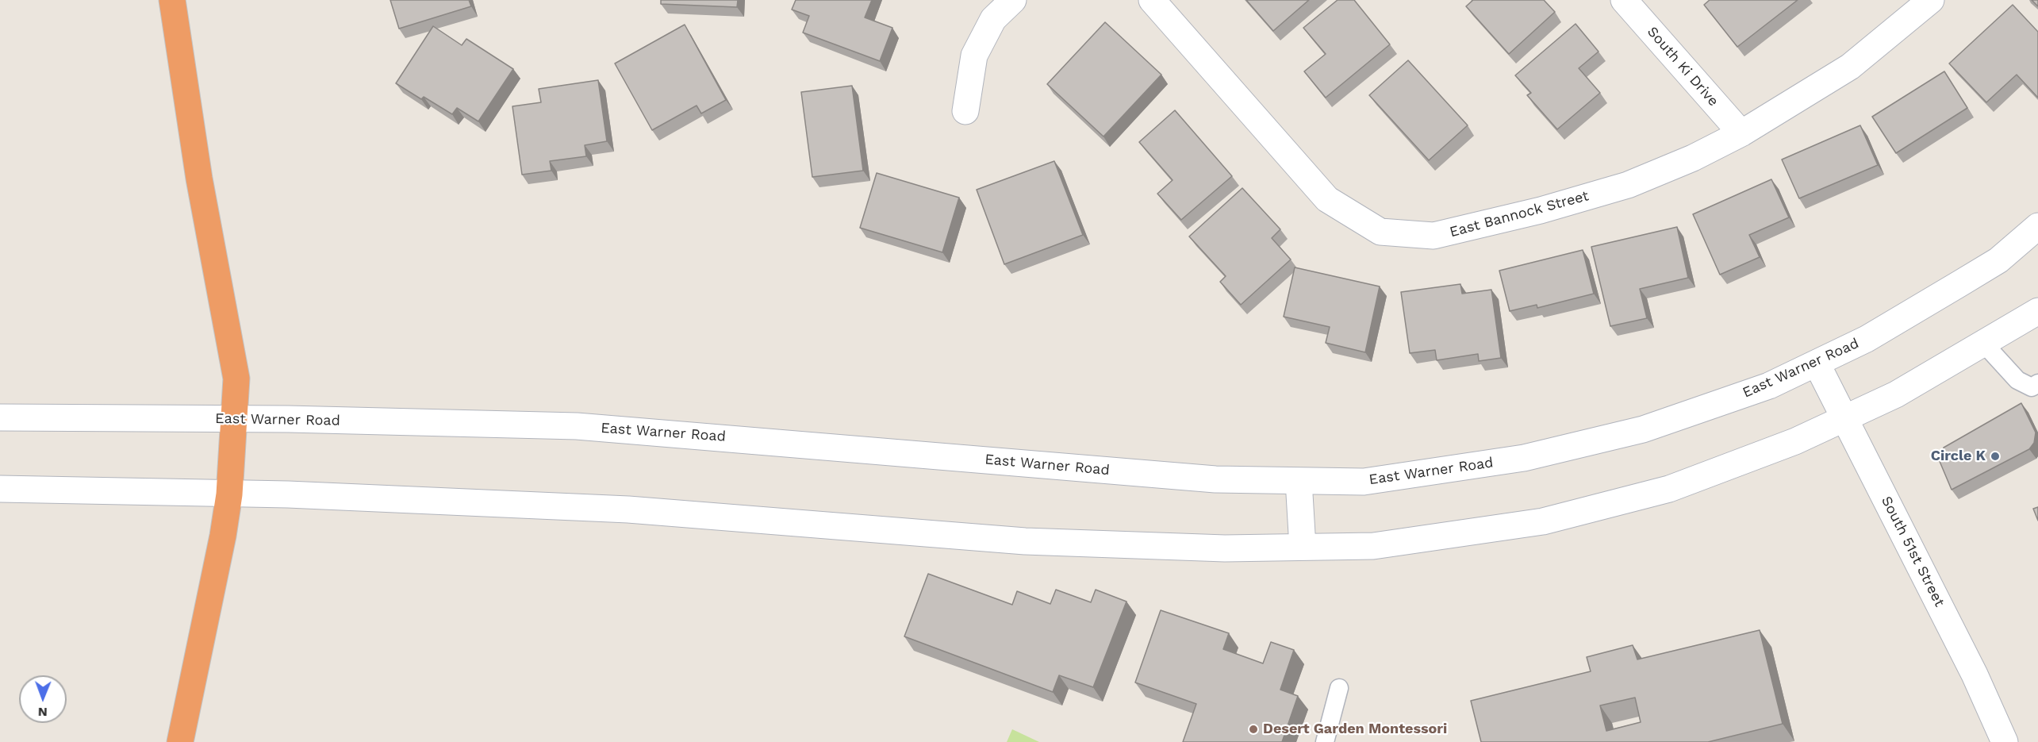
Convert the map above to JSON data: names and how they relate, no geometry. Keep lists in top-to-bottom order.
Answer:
{
  "streets": {
    "main road": [
      "South Ki Drive",
      "East Bannock Street",
      "East Warner Road",
      "South 51st Street"
    ]
  },
  "crossings": [
    ["South Ki Drive", "East Bannock Street"],
    ["East Warner Road", "South 51st Street"]
  ],
  "places": ["Circle K", "Desert Garden Montessori"],
  "north": "bottom"
}
